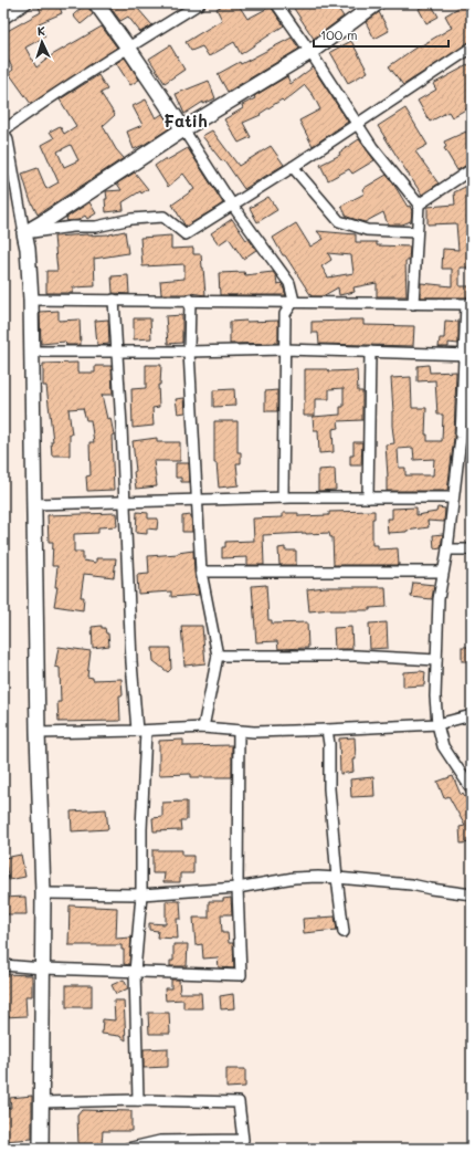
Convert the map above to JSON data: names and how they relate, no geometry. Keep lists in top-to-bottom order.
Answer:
{
  "districts": ["Fatih"],
  "scale_bar": "100 m",
  "north": "top"
}
